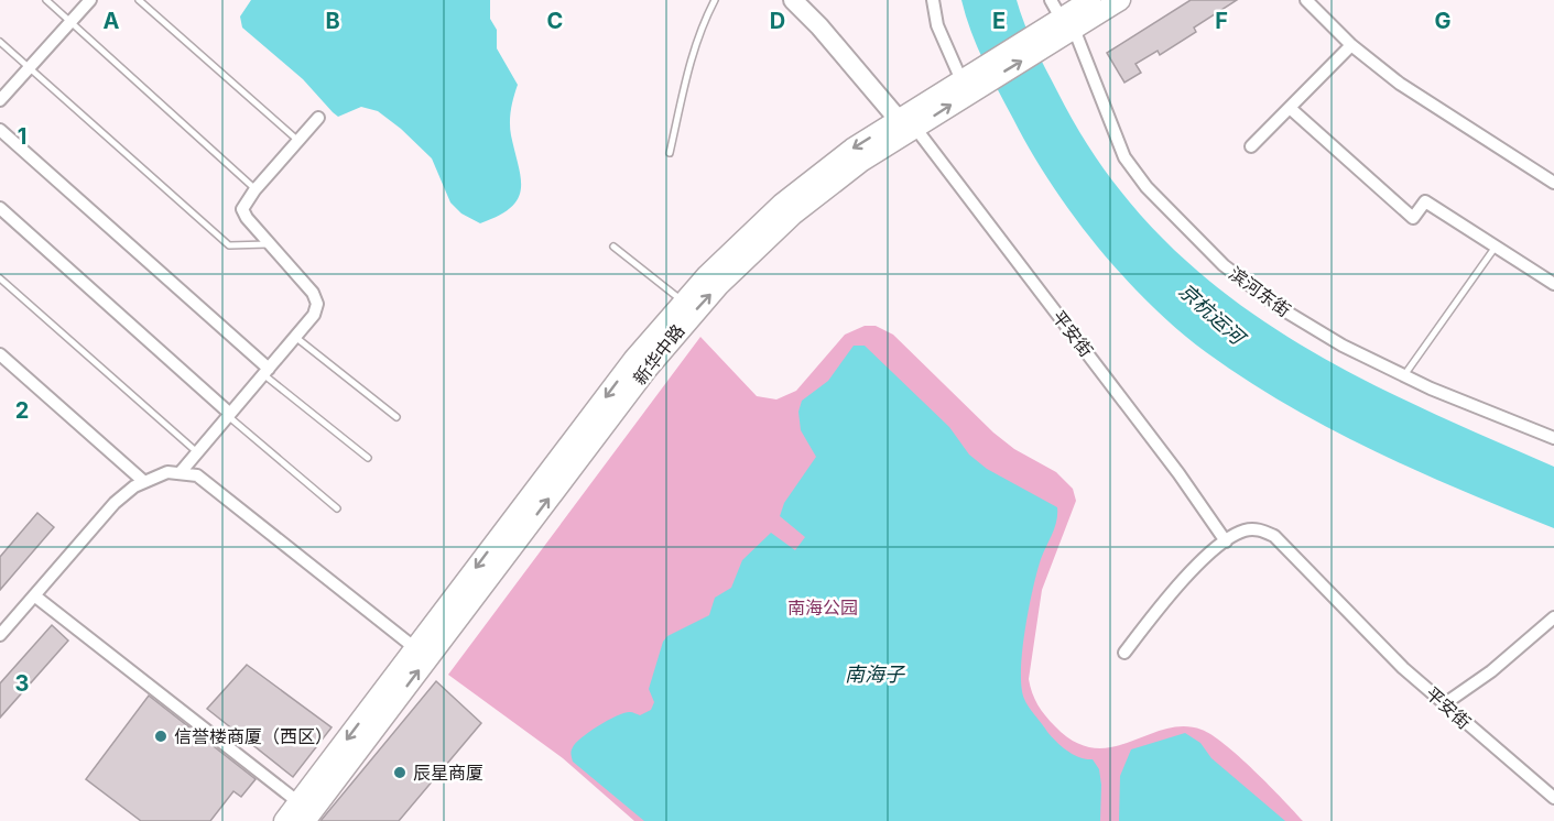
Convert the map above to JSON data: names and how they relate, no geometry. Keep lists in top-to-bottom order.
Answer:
{
  "streets": {
    "main road": ["新华中路"],
    "street": ["滨河东街", "平安街"]
  },
  "crossings": [
    ["滨河东街", "新华中路"],
    ["平安街", "新华中路"]
  ],
  "water": ["京杭运河", "南海子"],
  "parks": ["南海公园"],
  "places": ["信誉楼商厦（西区）", "辰星商厦"],
  "grid": {
    "columns": [
      "A",
      "B",
      "C",
      "D",
      "E",
      "F",
      "G"
    ],
    "rows": ["1", "2", "3"]
  }
}
